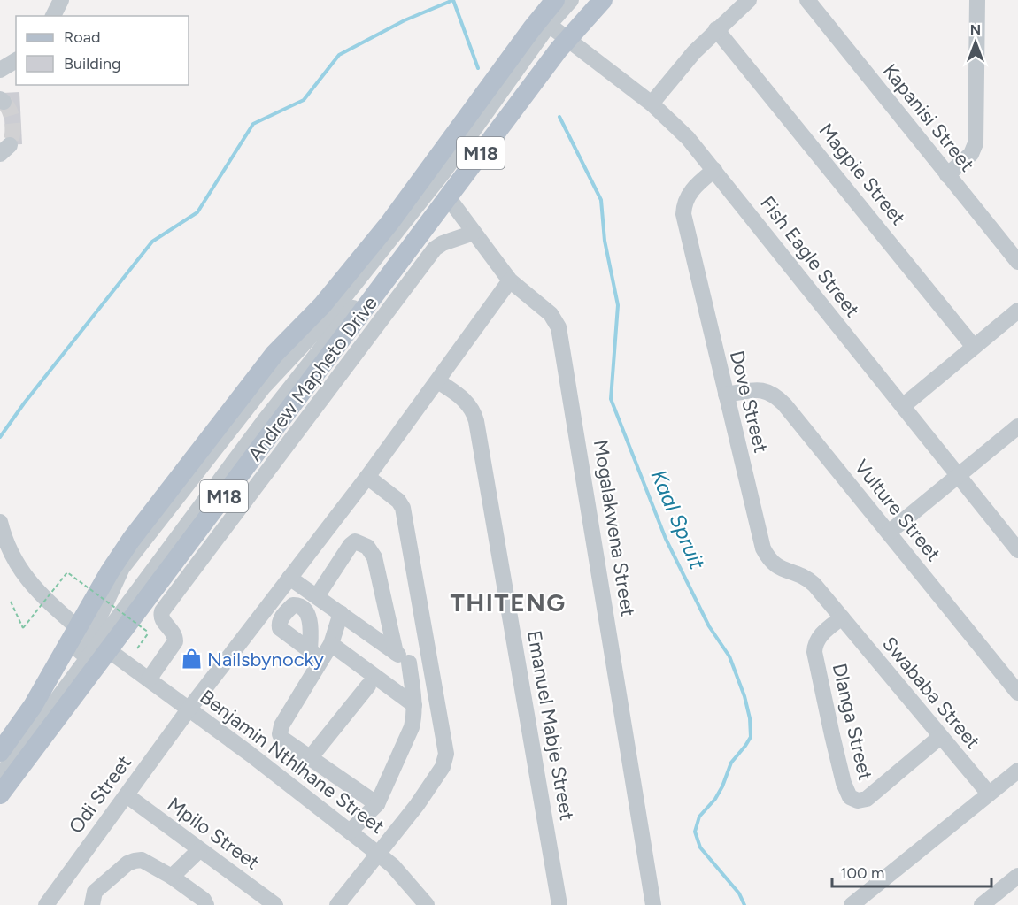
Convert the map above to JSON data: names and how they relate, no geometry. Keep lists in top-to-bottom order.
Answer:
{
  "streets": {
    "main road": ["M18", "Andrew Mapheto Drive"],
    "street": [
      "Kapanisi Street",
      "Magpie Street",
      "Fish Eagle Street",
      "Dove Street",
      "Vulture Street",
      "Mogalakwena Street",
      "Swababa Street",
      "Dlanga Street",
      "Emanuel Mabje Street",
      "Benjamin Nthlhane Street",
      "Odi Street",
      "Mpilo Street"
    ]
  },
  "crossings": [
    ["M18", "Fish Eagle Street"],
    ["M18", "Andrew Mapheto Drive"],
    ["Fish Eagle Street", "Andrew Mapheto Drive"],
    ["Fish Eagle Street", "Dove Street"],
    ["Andrew Mapheto Drive", "Mogalakwena Street"],
    ["Andrew Mapheto Drive", "Benjamin Nthlhane Street"],
    ["Dove Street", "Vulture Street"],
    ["Dove Street", "Swababa Street"],
    ["Dove Street", "Dlanga Street"],
    ["Mogalakwena Street", "Odi Street"],
    ["Swababa Street", "Dlanga Street"],
    ["Emanuel Mabje Street", "Odi Street"],
    ["Benjamin Nthlhane Street", "Odi Street"],
    ["Odi Street", "Mpilo Street"]
  ],
  "districts": ["THITENG"],
  "water": ["Kaal Spruit"],
  "places": {
    "shop": ["Nailsbynocky"]
  },
  "legend": ["Road", "Building"],
  "scale_bar": "100 m",
  "north": "top"
}
